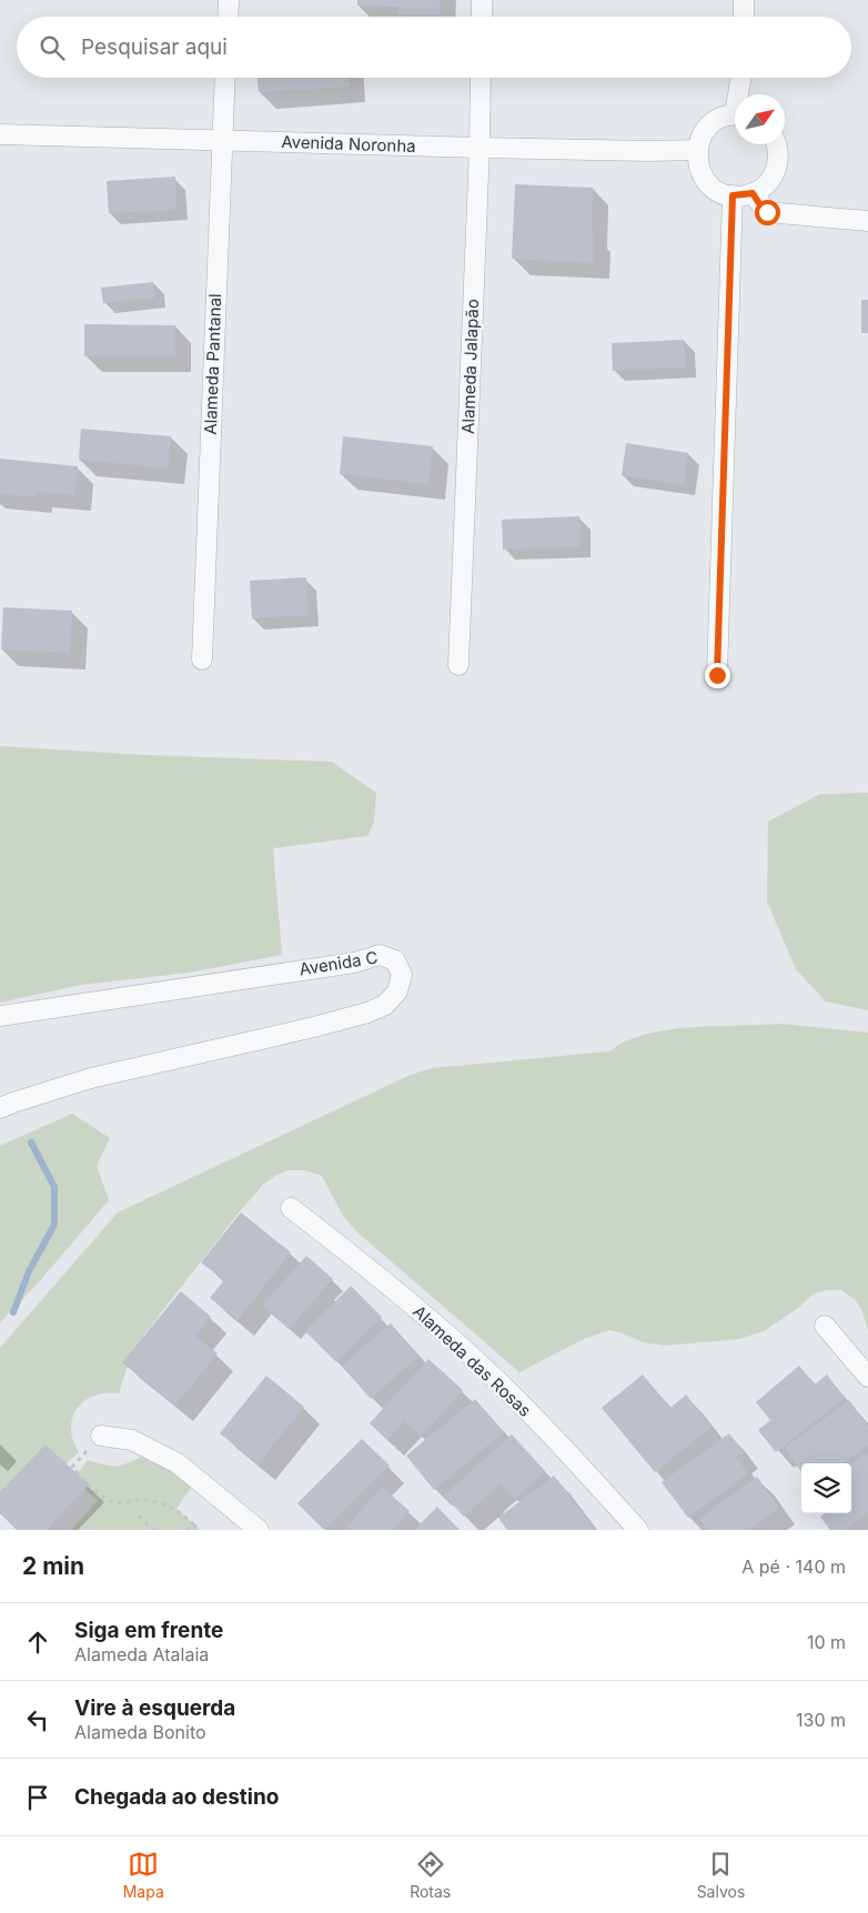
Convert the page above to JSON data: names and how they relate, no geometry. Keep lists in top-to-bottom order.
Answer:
{
  "streets": {
    "street": [
      "Avenida Noronha",
      "Alameda Pantanal",
      "Alameda Jalapão",
      "Avenida C",
      "Alameda das Rosas"
    ]
  },
  "crossings": [
    ["Avenida Noronha", "Alameda Pantanal"],
    ["Avenida Noronha", "Alameda Jalapão"]
  ],
  "north": "top right",
  "page": {
    "search": "Pesquisar aqui",
    "heading": ["2 min", "A pé · 140 m"],
    "list": [
      ["Siga em frente", "Alameda Atalaia", "10 m"],
      ["Vire à esquerda", "Alameda Bonito", "130 m"],
      "Chegada ao destino"
    ],
    "nav": ["Mapa", "Rotas", "Salvos"]
  }
}
